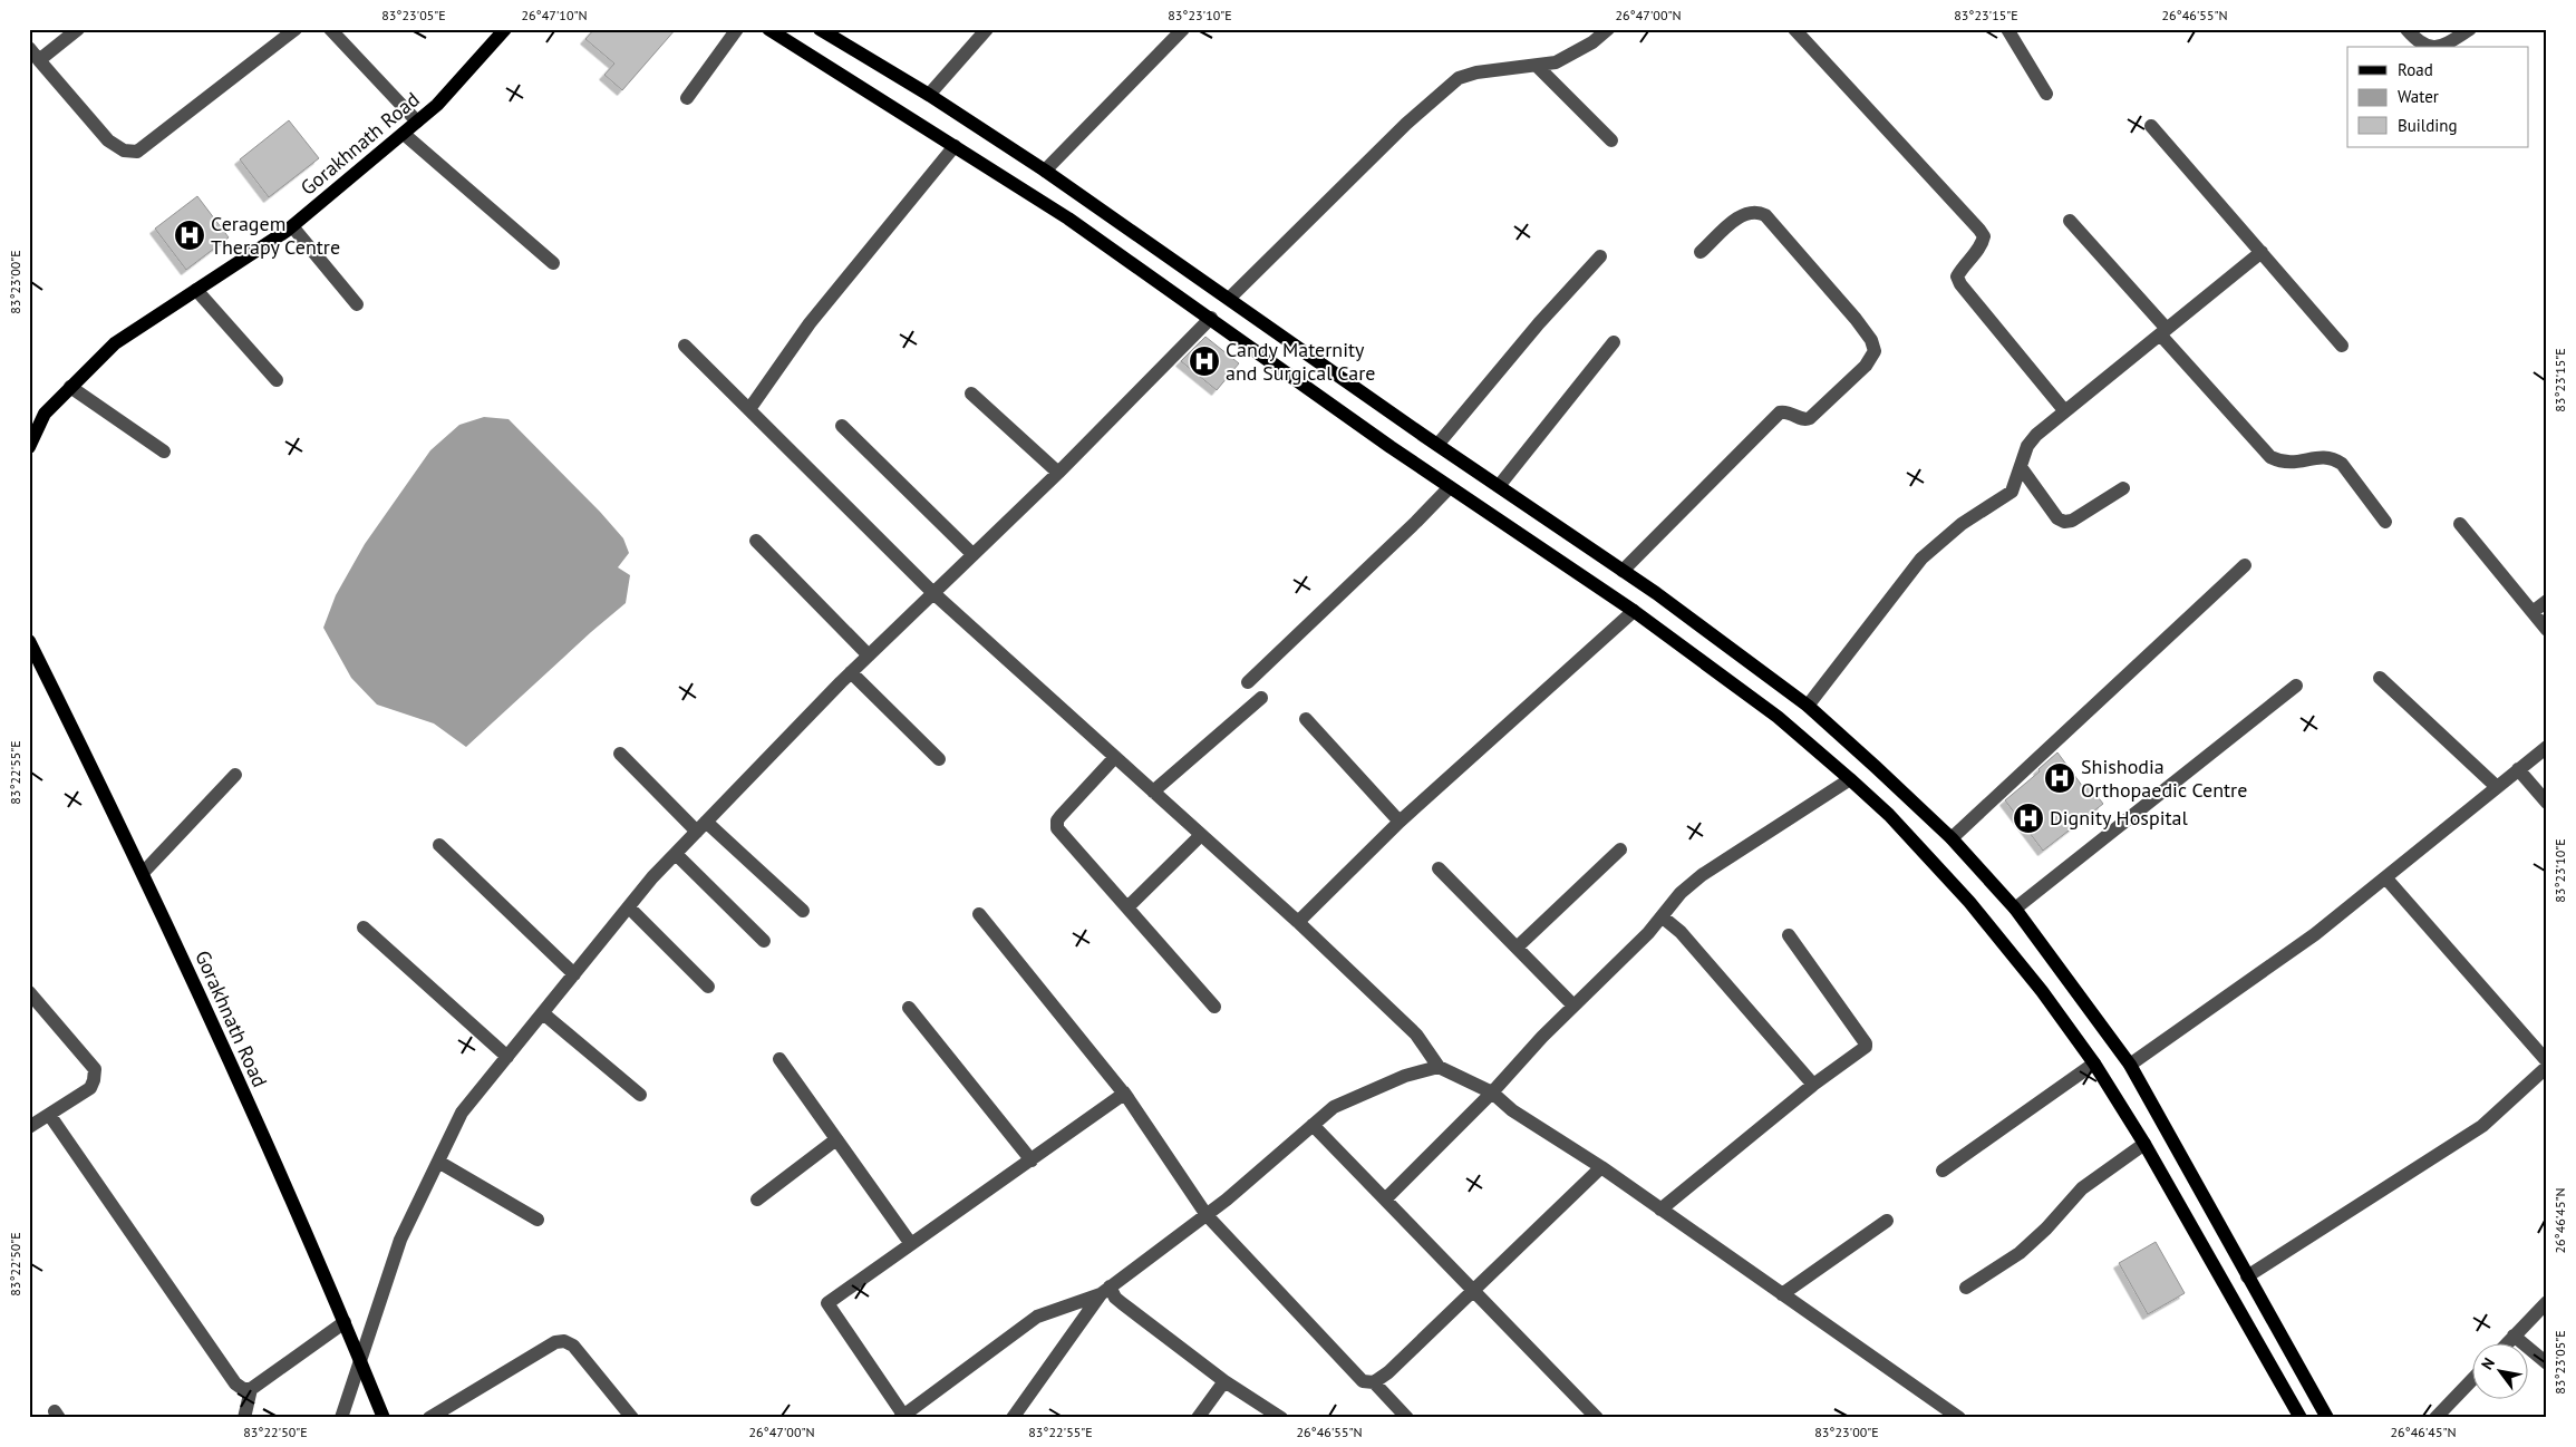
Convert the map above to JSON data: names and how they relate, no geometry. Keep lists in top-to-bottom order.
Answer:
{
  "streets": {
    "main road": ["Gorakhnath Road"]
  },
  "places": {
    "hospital": [
      "Ceragem Therapy Centre",
      "Candy Maternity and Surgical Care",
      "Shishodia Orthopaedic Centre",
      "Dignity Hospital"
    ]
  },
  "legend": ["Road", "Water", "Building"],
  "north": "top left",
  "coordinates": [
    "83°23'05\"E",
    "26°47'10\"N",
    "83°23'10\"E",
    "26°47'00\"N",
    "83°23'15\"E",
    "26°46'55\"N",
    "83°23'00\"E",
    "83°22'55\"E",
    "26°46'45\"N",
    "83°22'50\"E"
  ]
}
